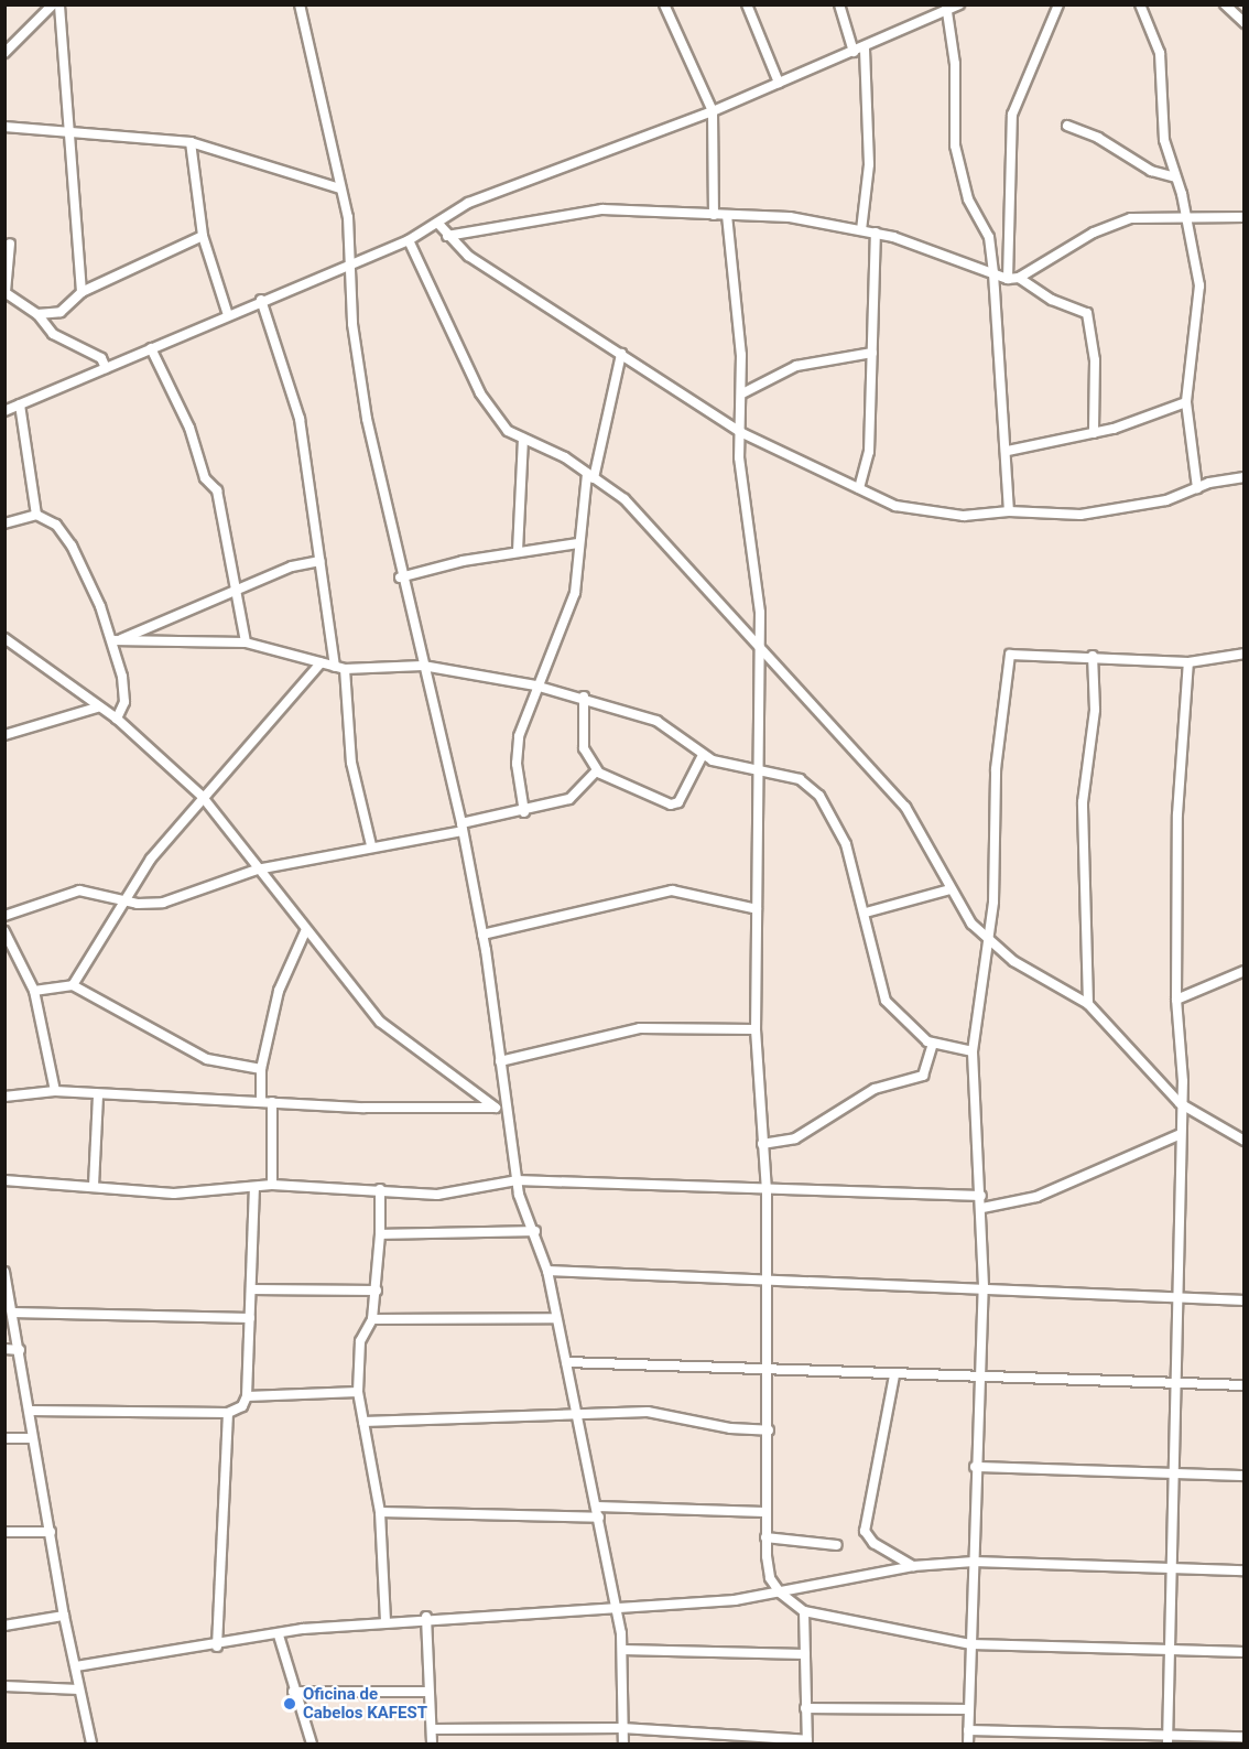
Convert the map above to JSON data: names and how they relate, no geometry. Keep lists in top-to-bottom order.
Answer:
{
  "places": ["Oficina de Cabelos KAFEST"]
}
